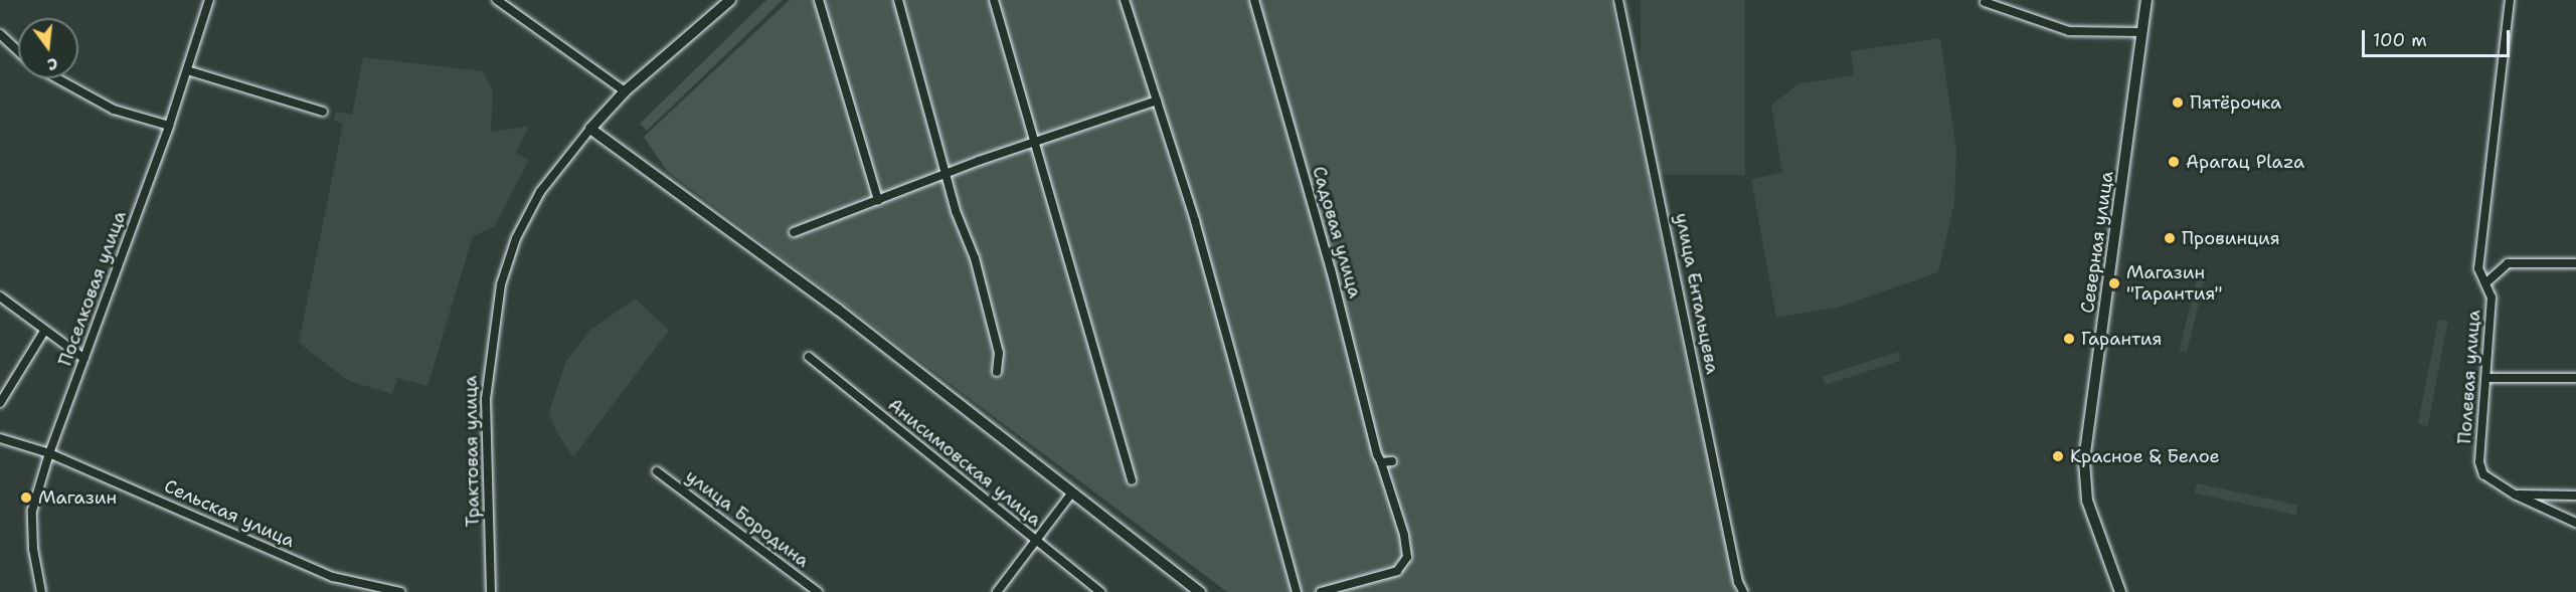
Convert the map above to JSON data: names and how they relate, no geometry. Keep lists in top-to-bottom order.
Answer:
{
  "streets": {
    "street": [
      "Садовая улица",
      "Северная улица",
      "Поселковая улица",
      "улица Ентальцева",
      "Полевая улица",
      "Трактовая улица",
      "Анисимовская улица",
      "Сельская улица",
      "улица Бородина"
    ]
  },
  "crossings": [
    ["Поселковая улица", "Сельская улица"]
  ],
  "places": [
    "Пятёрочка",
    "Арагац Plaza",
    "Провинция",
    "Магазин \"Гарантия\"",
    "Гарантия",
    "Красное & Белое",
    "Магазин"
  ],
  "scale_bar": "100 m",
  "north": "bottom"
}
